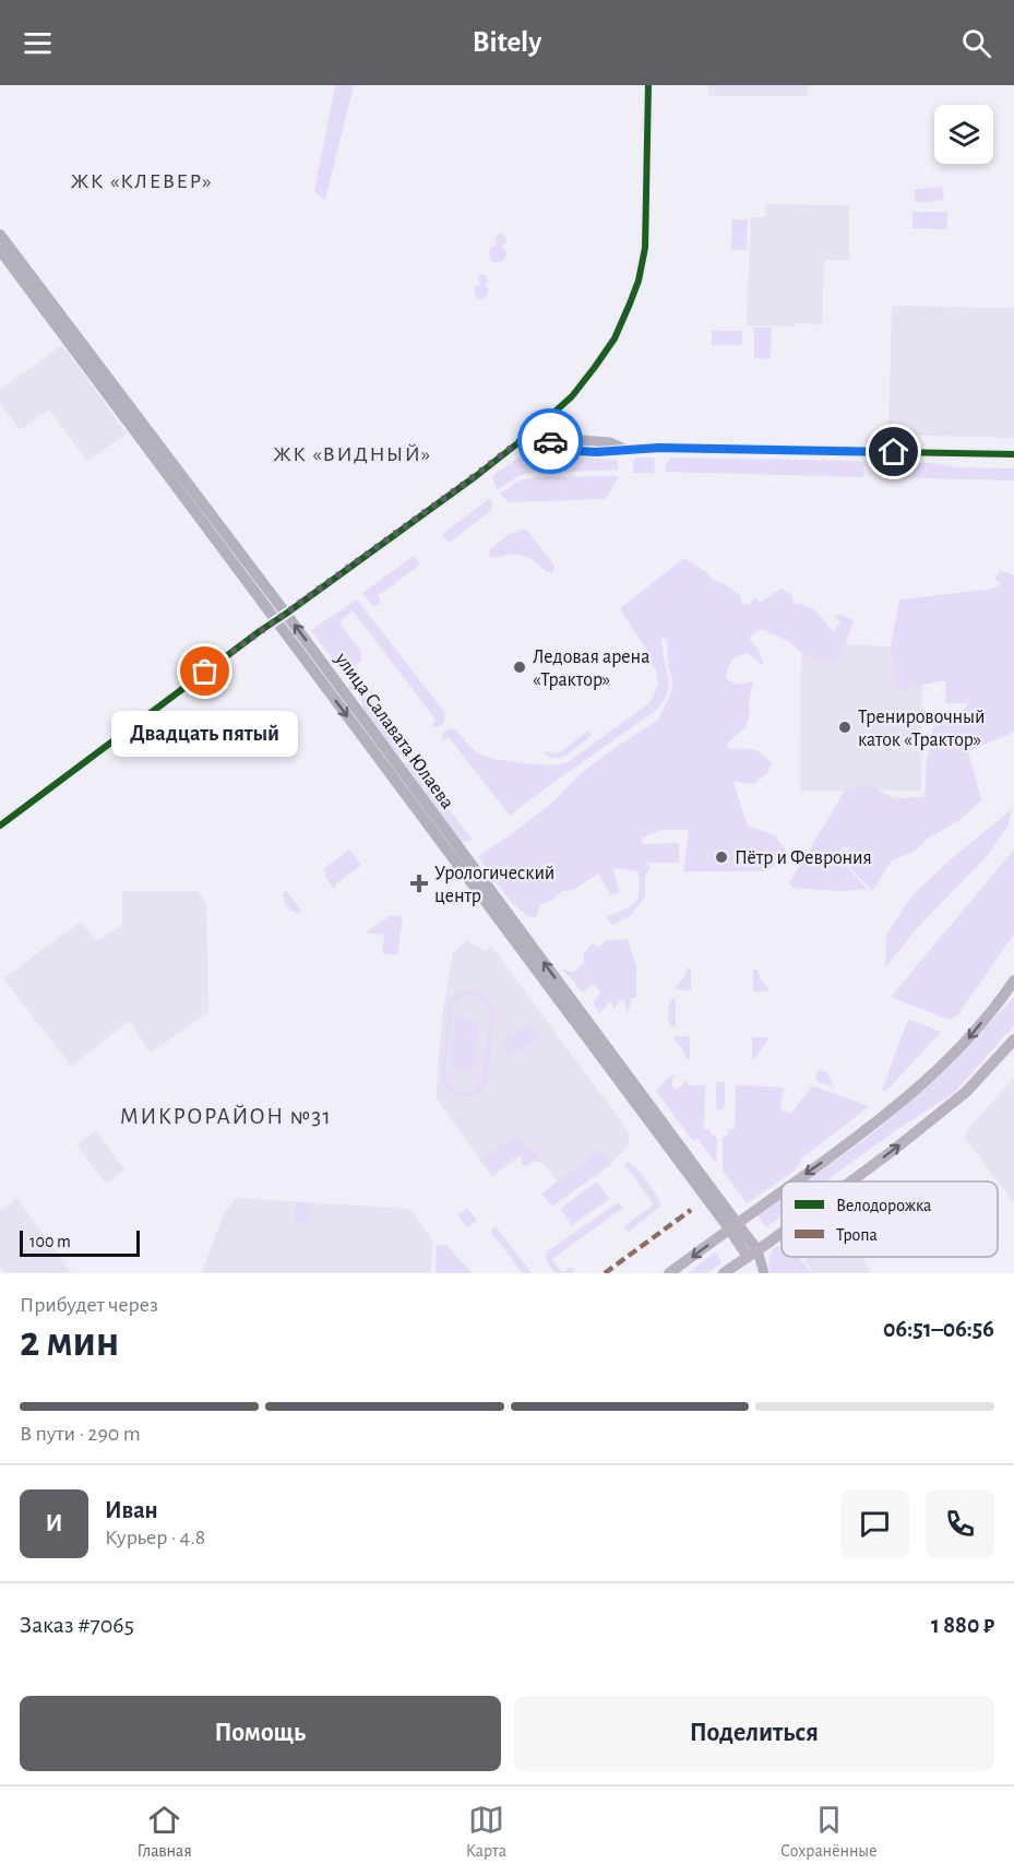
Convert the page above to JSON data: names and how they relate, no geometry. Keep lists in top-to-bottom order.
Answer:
{
  "streets": {
    "main road": ["улица Салавата Юлаева"]
  },
  "districts": ["ЖК «КЛЕВЕР»", "ЖК «ВИДНЫЙ»", "МИКРОРАЙОН №31"],
  "places": {
    "other": [
      "Ледовая арена «Трактор»",
      "Двадцать пятый",
      "Тренировочный каток «Трактор»",
      "Пётр и Феврония"
    ],
    "health": ["Урологический центр"]
  },
  "legend": ["Велодорожка", "Тропа"],
  "scale_bar": "100 m",
  "page": {
    "header": "Bitely",
    "bubble": "Двадцать пятый",
    "scale": "100 m",
    "heading": ["2 мин", "Прибудет через", "06:51–06:56"],
    "panel": [
      "Иван",
      "Курьер · 4.8",
      "Заказ #7065",
      "1 880 ₽"
    ],
    "bar": "В пути · 290 m",
    "round": "И",
    "buttons": ["Помощь", "Поделиться"],
    "tabs": ["Главная", "Карта", "Сохранённые"]
  }
}
